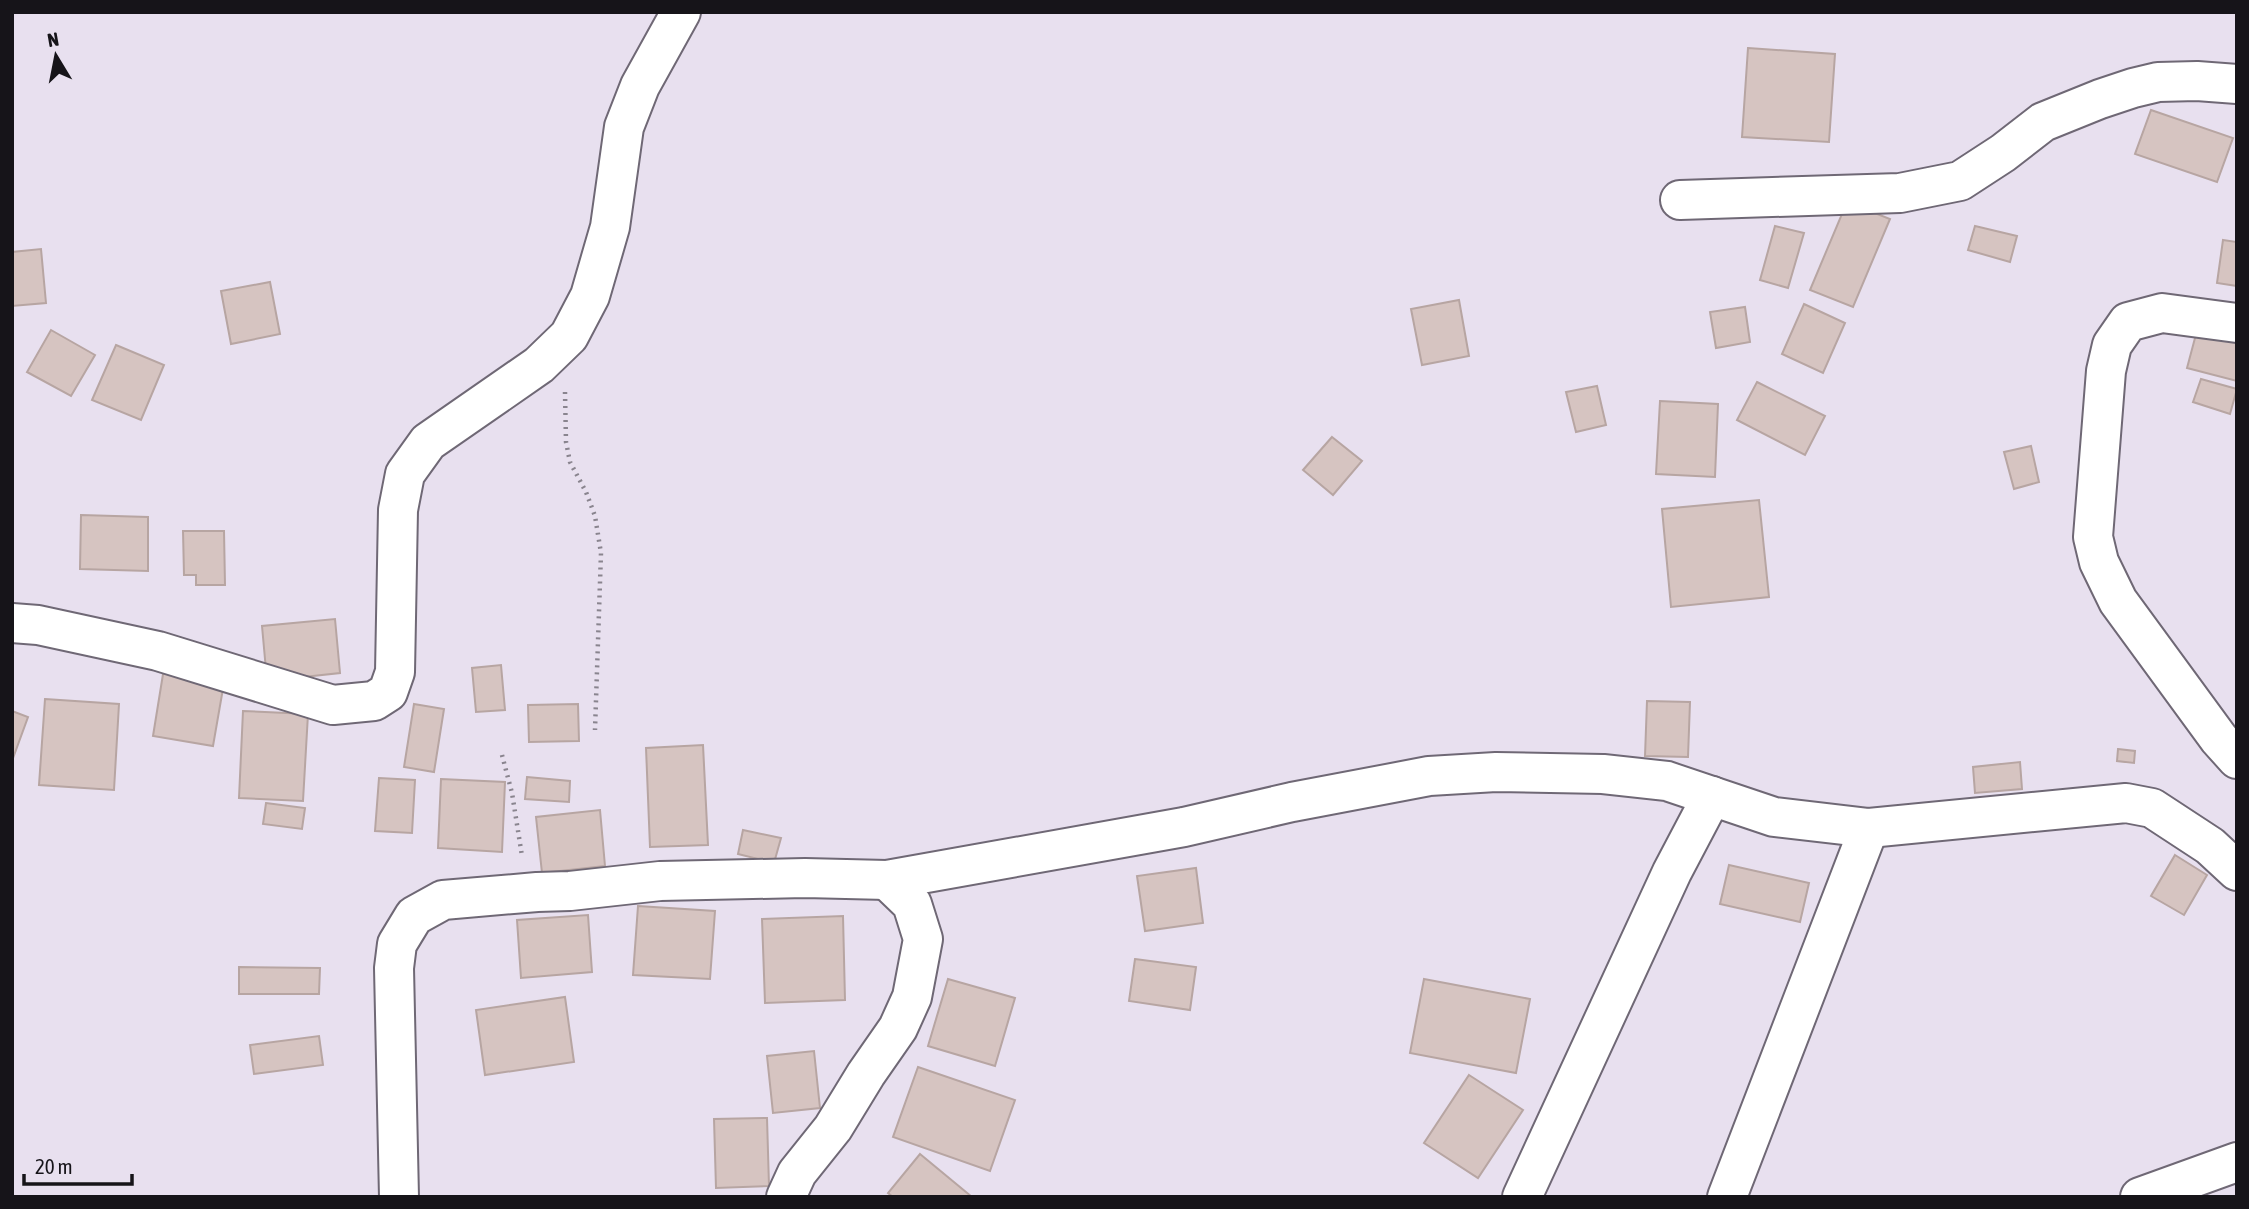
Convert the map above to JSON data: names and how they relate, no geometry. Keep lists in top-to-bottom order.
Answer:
{
  "scale_bar": "20 m",
  "north": "top"
}
